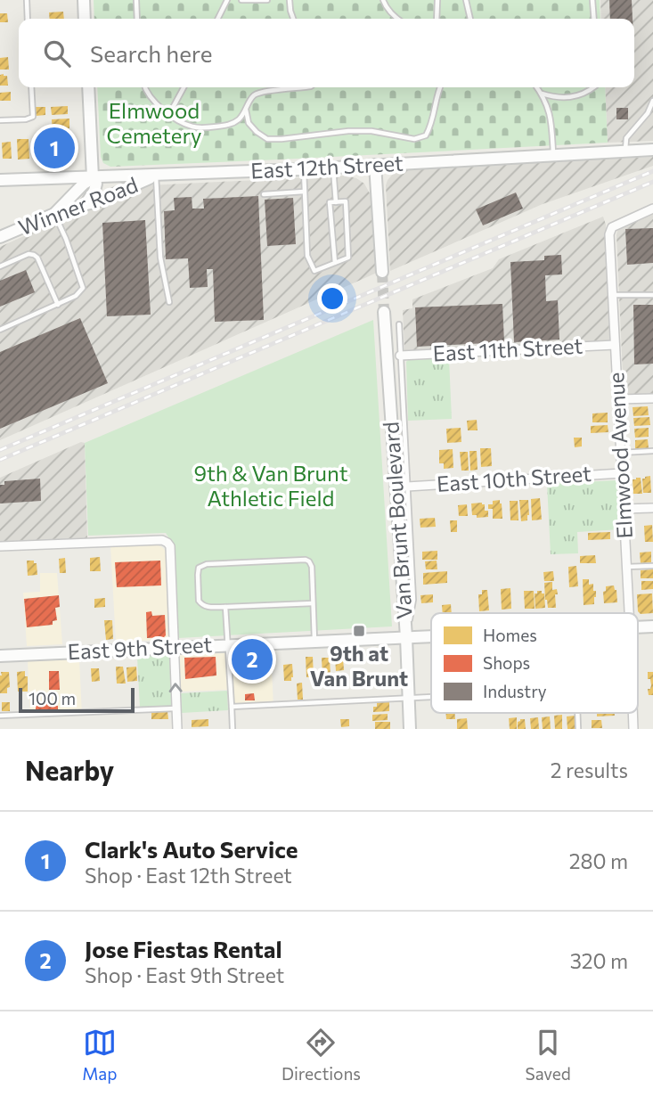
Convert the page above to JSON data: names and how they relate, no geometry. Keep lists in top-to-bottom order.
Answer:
{
  "streets": {
    "street": [
      "East 12th Street",
      "Winner Road",
      "East 11th Street",
      "Elmwood Avenue",
      "East 10th Street",
      "Van Brunt Boulevard",
      "East 9th Street"
    ]
  },
  "crossings": [
    ["East 12th Street", "Winner Road"],
    ["East 11th Street", "Elmwood Avenue"],
    ["Elmwood Avenue", "East 10th Street"],
    ["Van Brunt Boulevard", "East 9th Street"]
  ],
  "parks": ["Elmwood Cemetery", "9th & Van Brunt Athletic Field"],
  "places": {
    "transit": ["9th at Van Brunt"]
  },
  "legend": ["Homes", "Shops", "Industry"],
  "scale_bar": "100 m",
  "page": {
    "search": "Search here",
    "pins": ["1", "2"],
    "scale": "100 m",
    "heading": ["Nearby", "2 results"],
    "list": [
      {
        "mark": "1",
        "name": "Clark's Auto Service",
        "note": "Shop · East 12th Street",
        "value": "280 m"
      },
      {
        "mark": "2",
        "name": "Jose Fiestas Rental",
        "note": "Shop · East 9th Street",
        "value": "320 m"
      }
    ],
    "nav": ["Map", "Directions", "Saved"]
  }
}
